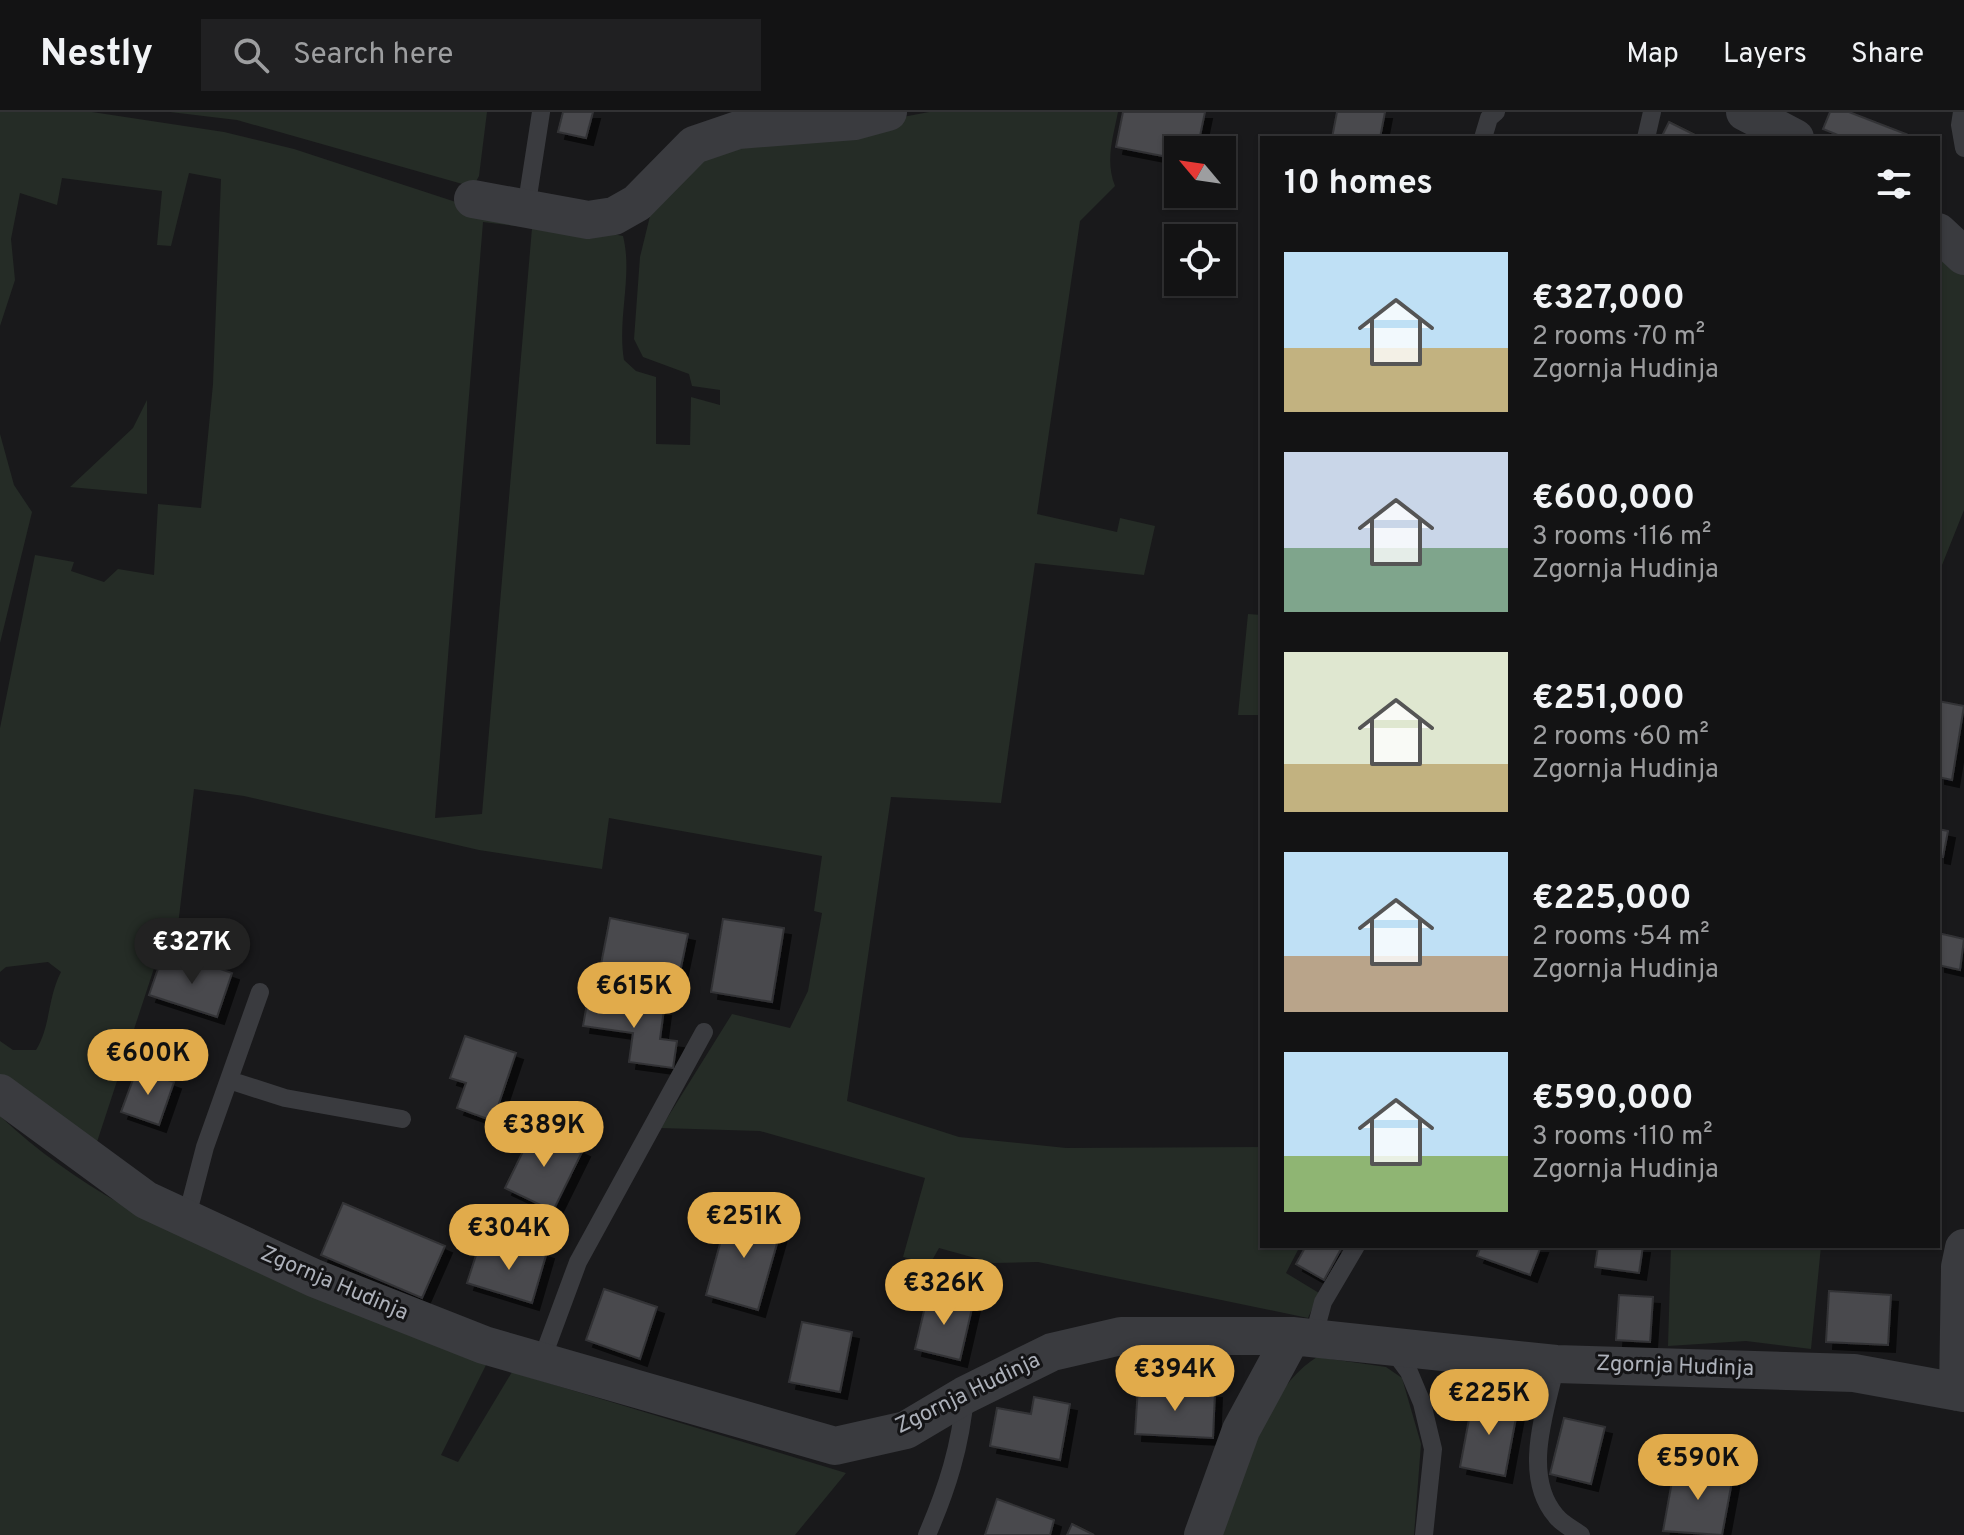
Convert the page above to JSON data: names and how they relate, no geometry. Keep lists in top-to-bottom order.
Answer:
{
  "streets": {
    "street": ["Zgornja Hudinja"]
  },
  "north": "top left",
  "page": {
    "header": "Nestly",
    "search": "Search here",
    "nav": ["Map", "Layers", "Share"],
    "heading": "10 homes",
    "list": [
      {
        "name": "€327,000",
        "note": "2 rooms · 70 m² · Zgornja Hudinja"
      },
      {
        "name": "€600,000",
        "note": "3 rooms · 116 m² · Zgornja Hudinja"
      },
      {
        "name": "€251,000",
        "note": "2 rooms · 60 m² · Zgornja Hudinja"
      },
      {
        "name": "€225,000",
        "note": "2 rooms · 54 m² · Zgornja Hudinja"
      },
      {
        "name": "€590,000",
        "note": "3 rooms · 110 m² · Zgornja Hudinja"
      }
    ],
    "price": [
      "€327K",
      "€615K",
      "€600K",
      "€389K",
      "€251K",
      "€304K",
      "€326K",
      "€394K",
      "€225K",
      "€590K"
    ]
  }
}
